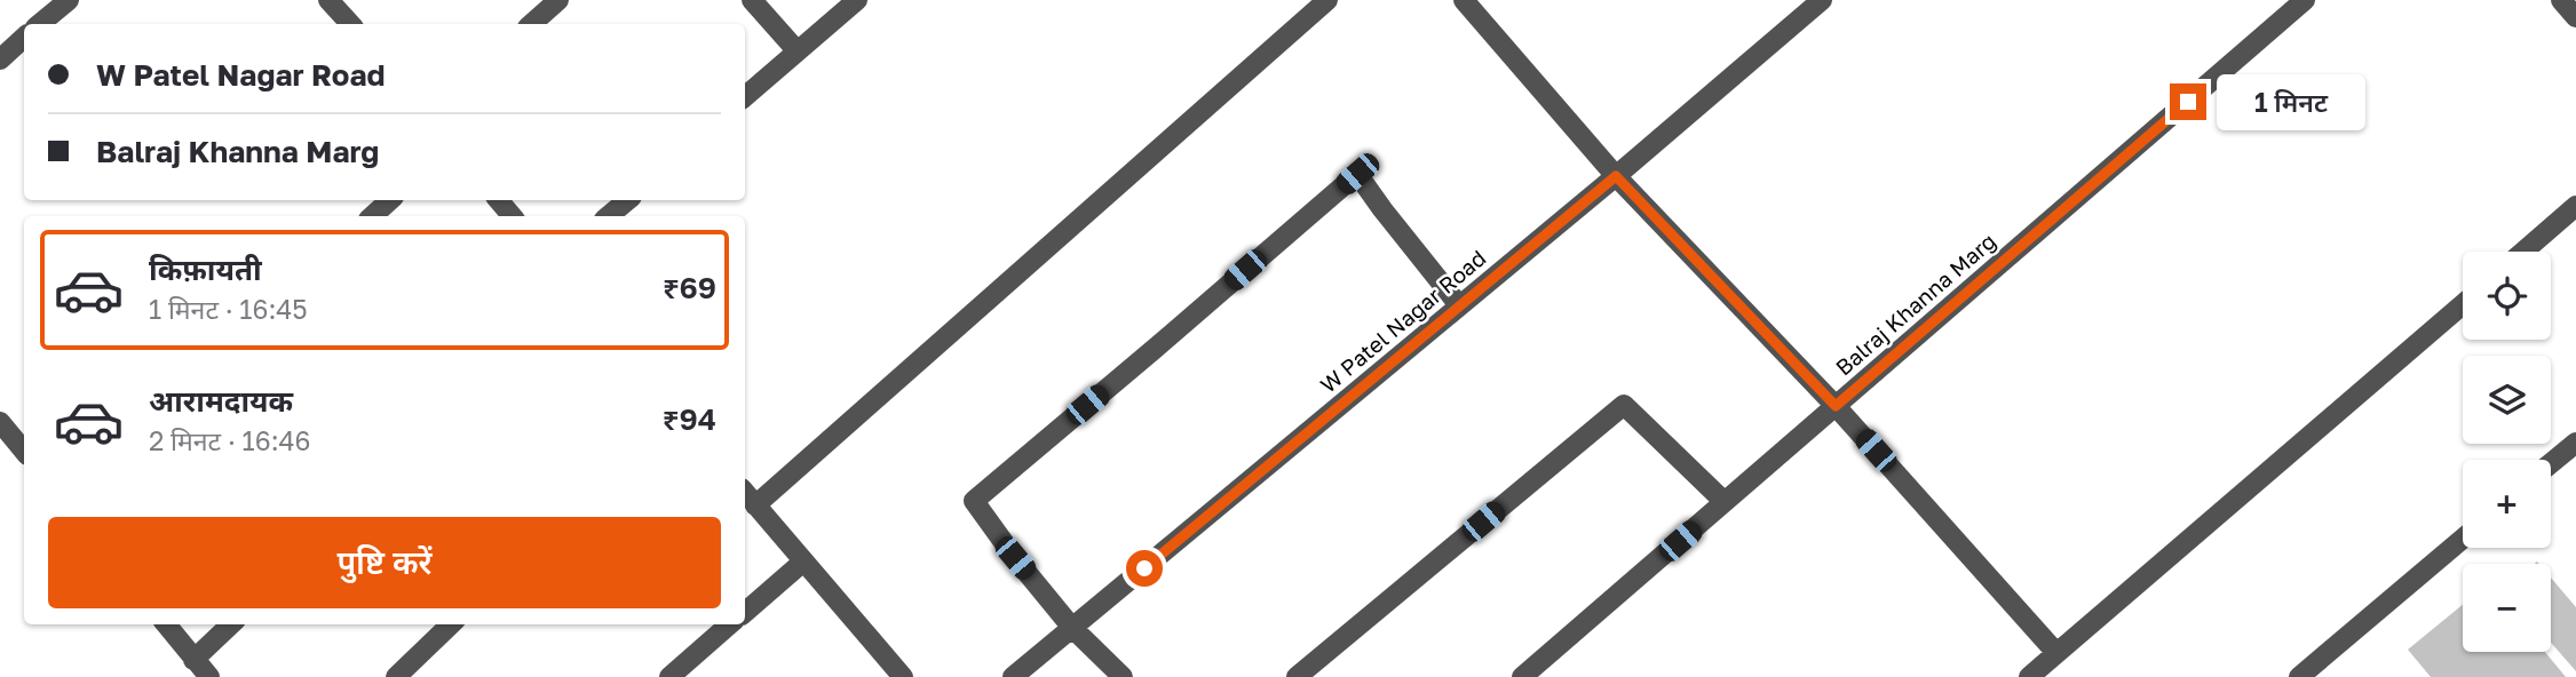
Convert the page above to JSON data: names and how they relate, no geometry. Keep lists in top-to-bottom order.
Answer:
{
  "streets": {
    "street": ["Balraj Khanna Marg", "W Patel Nagar Road"]
  },
  "page": {
    "banner": ["W Patel Nagar Road", "Balraj Khanna Marg"],
    "bubble": "1 मिनट",
    "list": [
      {
        "name": "किफ़ायती",
        "note": "1 मिनट · 16:45",
        "value": "₹69"
      },
      {
        "name": "आरामदायक",
        "note": "2 मिनट · 16:46",
        "value": "₹94"
      }
    ],
    "map_buttons": ["+", "−"],
    "buttons": "पुष्टि करें"
  }
}
